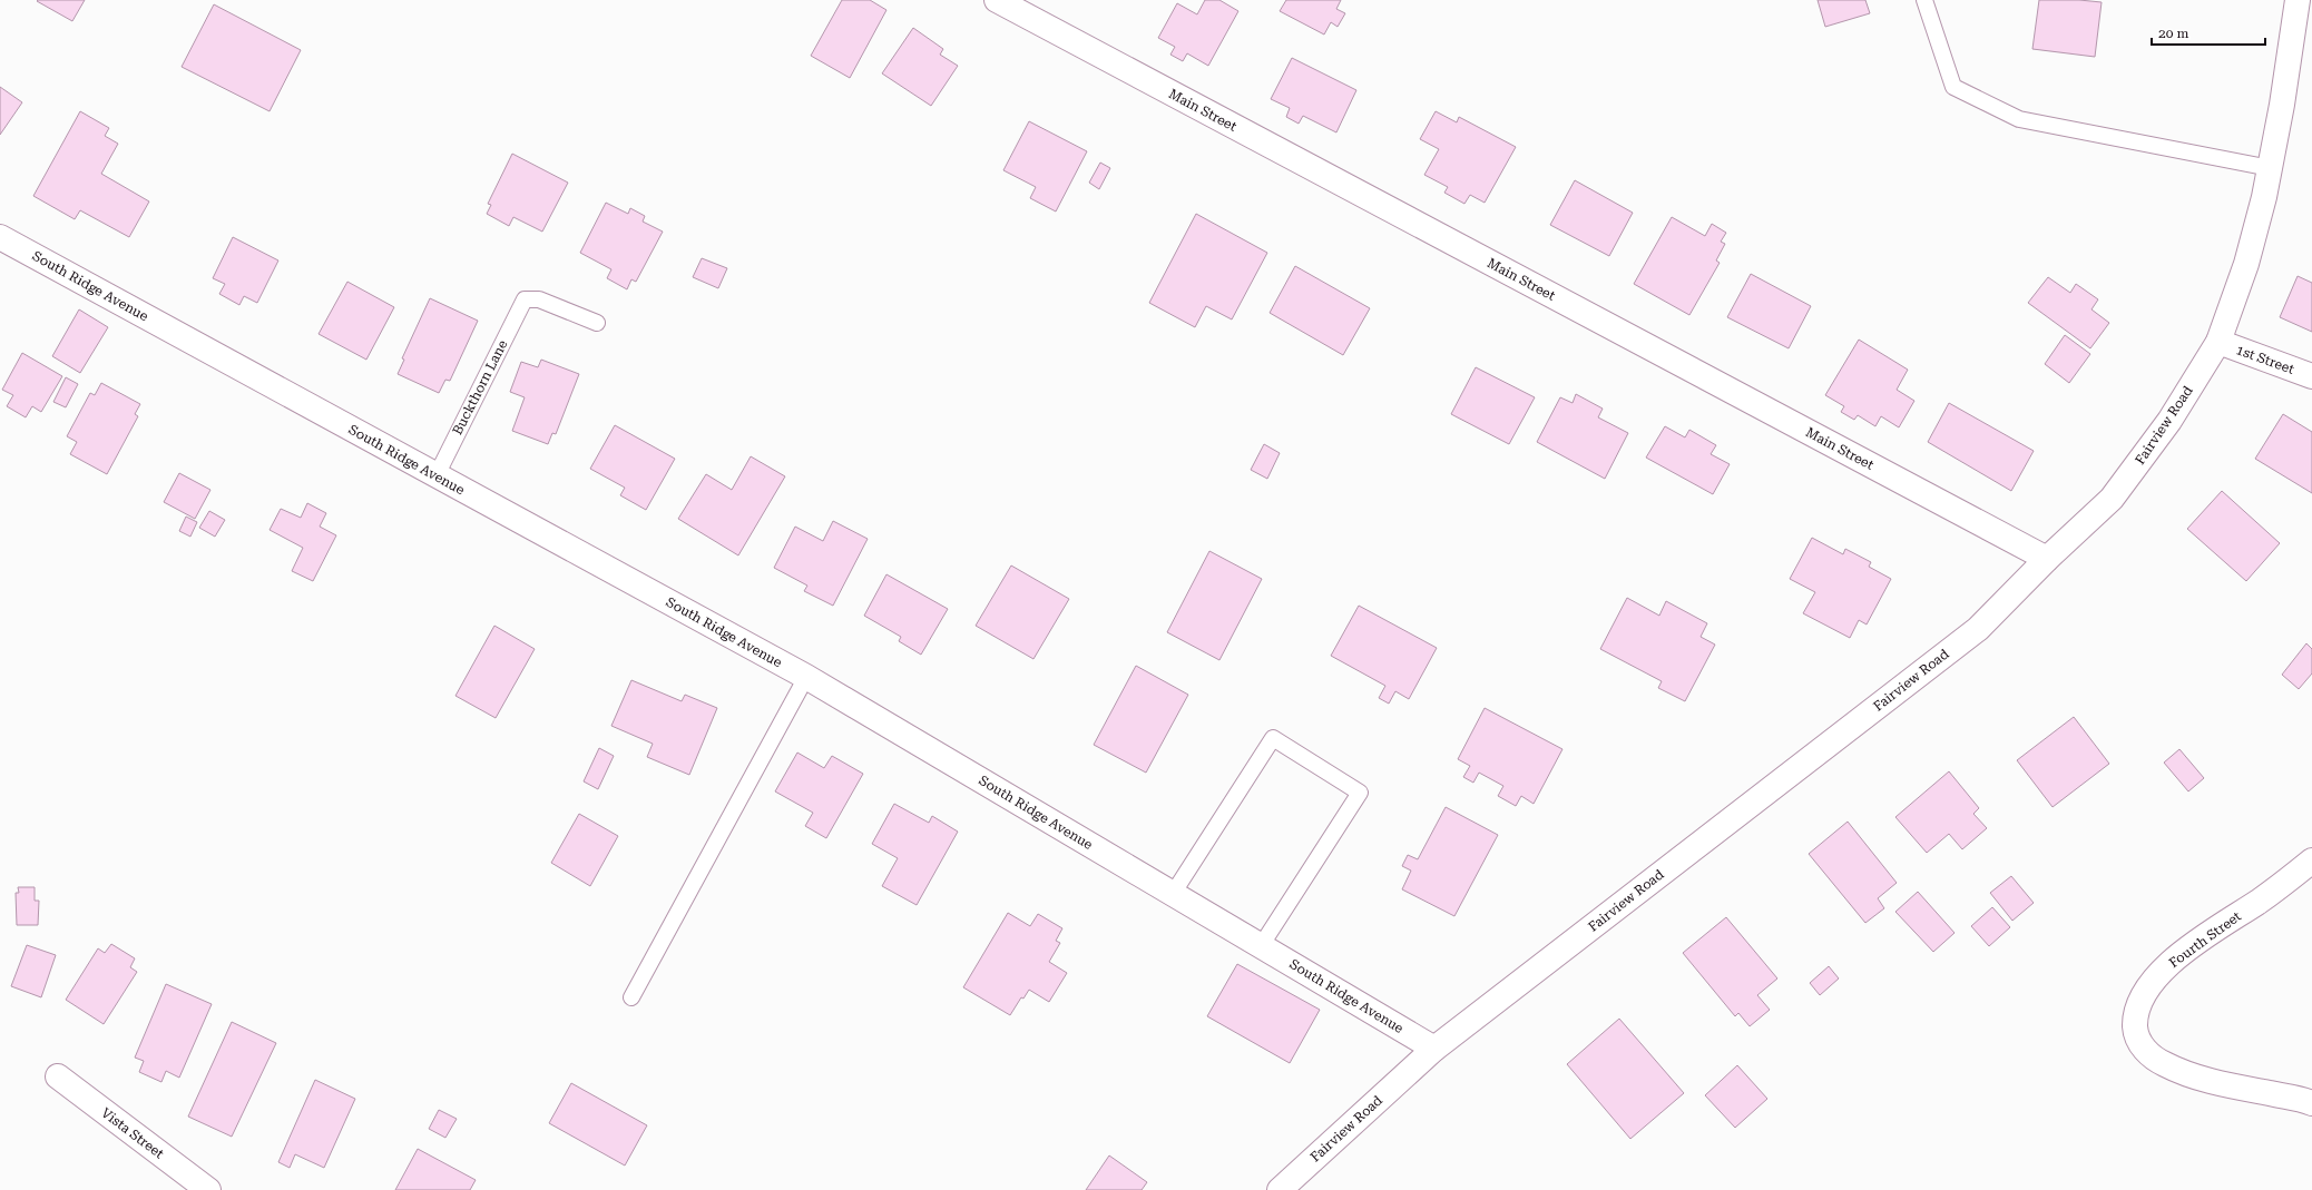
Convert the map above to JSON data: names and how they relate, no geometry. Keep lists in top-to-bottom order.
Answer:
{
  "streets": {
    "street": [
      "Main Street",
      "South Ridge Avenue",
      "1st Street",
      "Fairview Road",
      "Fourth Street",
      "Vista Street"
    ],
    "lane": ["Buckthorn Lane"]
  },
  "crossings": [
    ["Main Street", "Fairview Road"],
    ["South Ridge Avenue", "Buckthorn Lane"],
    ["South Ridge Avenue", "Fairview Road"],
    ["1st Street", "Fairview Road"]
  ],
  "scale_bar": "20 m"
}
